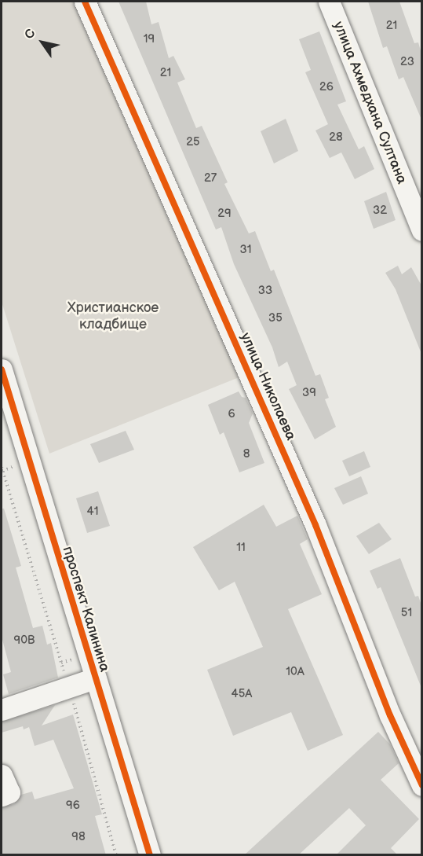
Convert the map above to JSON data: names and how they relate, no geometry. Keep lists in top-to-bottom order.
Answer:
{
  "streets": {
    "street": ["улица Ахмедхана Султана", "улица Николаева", "проспект Калинина"]
  },
  "parks": ["Христианское кладбище"],
  "house_numbers": [
    "21",
    "19",
    "23",
    "21",
    "26",
    "28",
    "25",
    "27",
    "32",
    "29",
    "31",
    "33",
    "35",
    "39",
    "6",
    "8",
    "41",
    "11",
    "51",
    "90В",
    "10А",
    "45А",
    "96",
    "98"
  ],
  "north": "top left"
}
